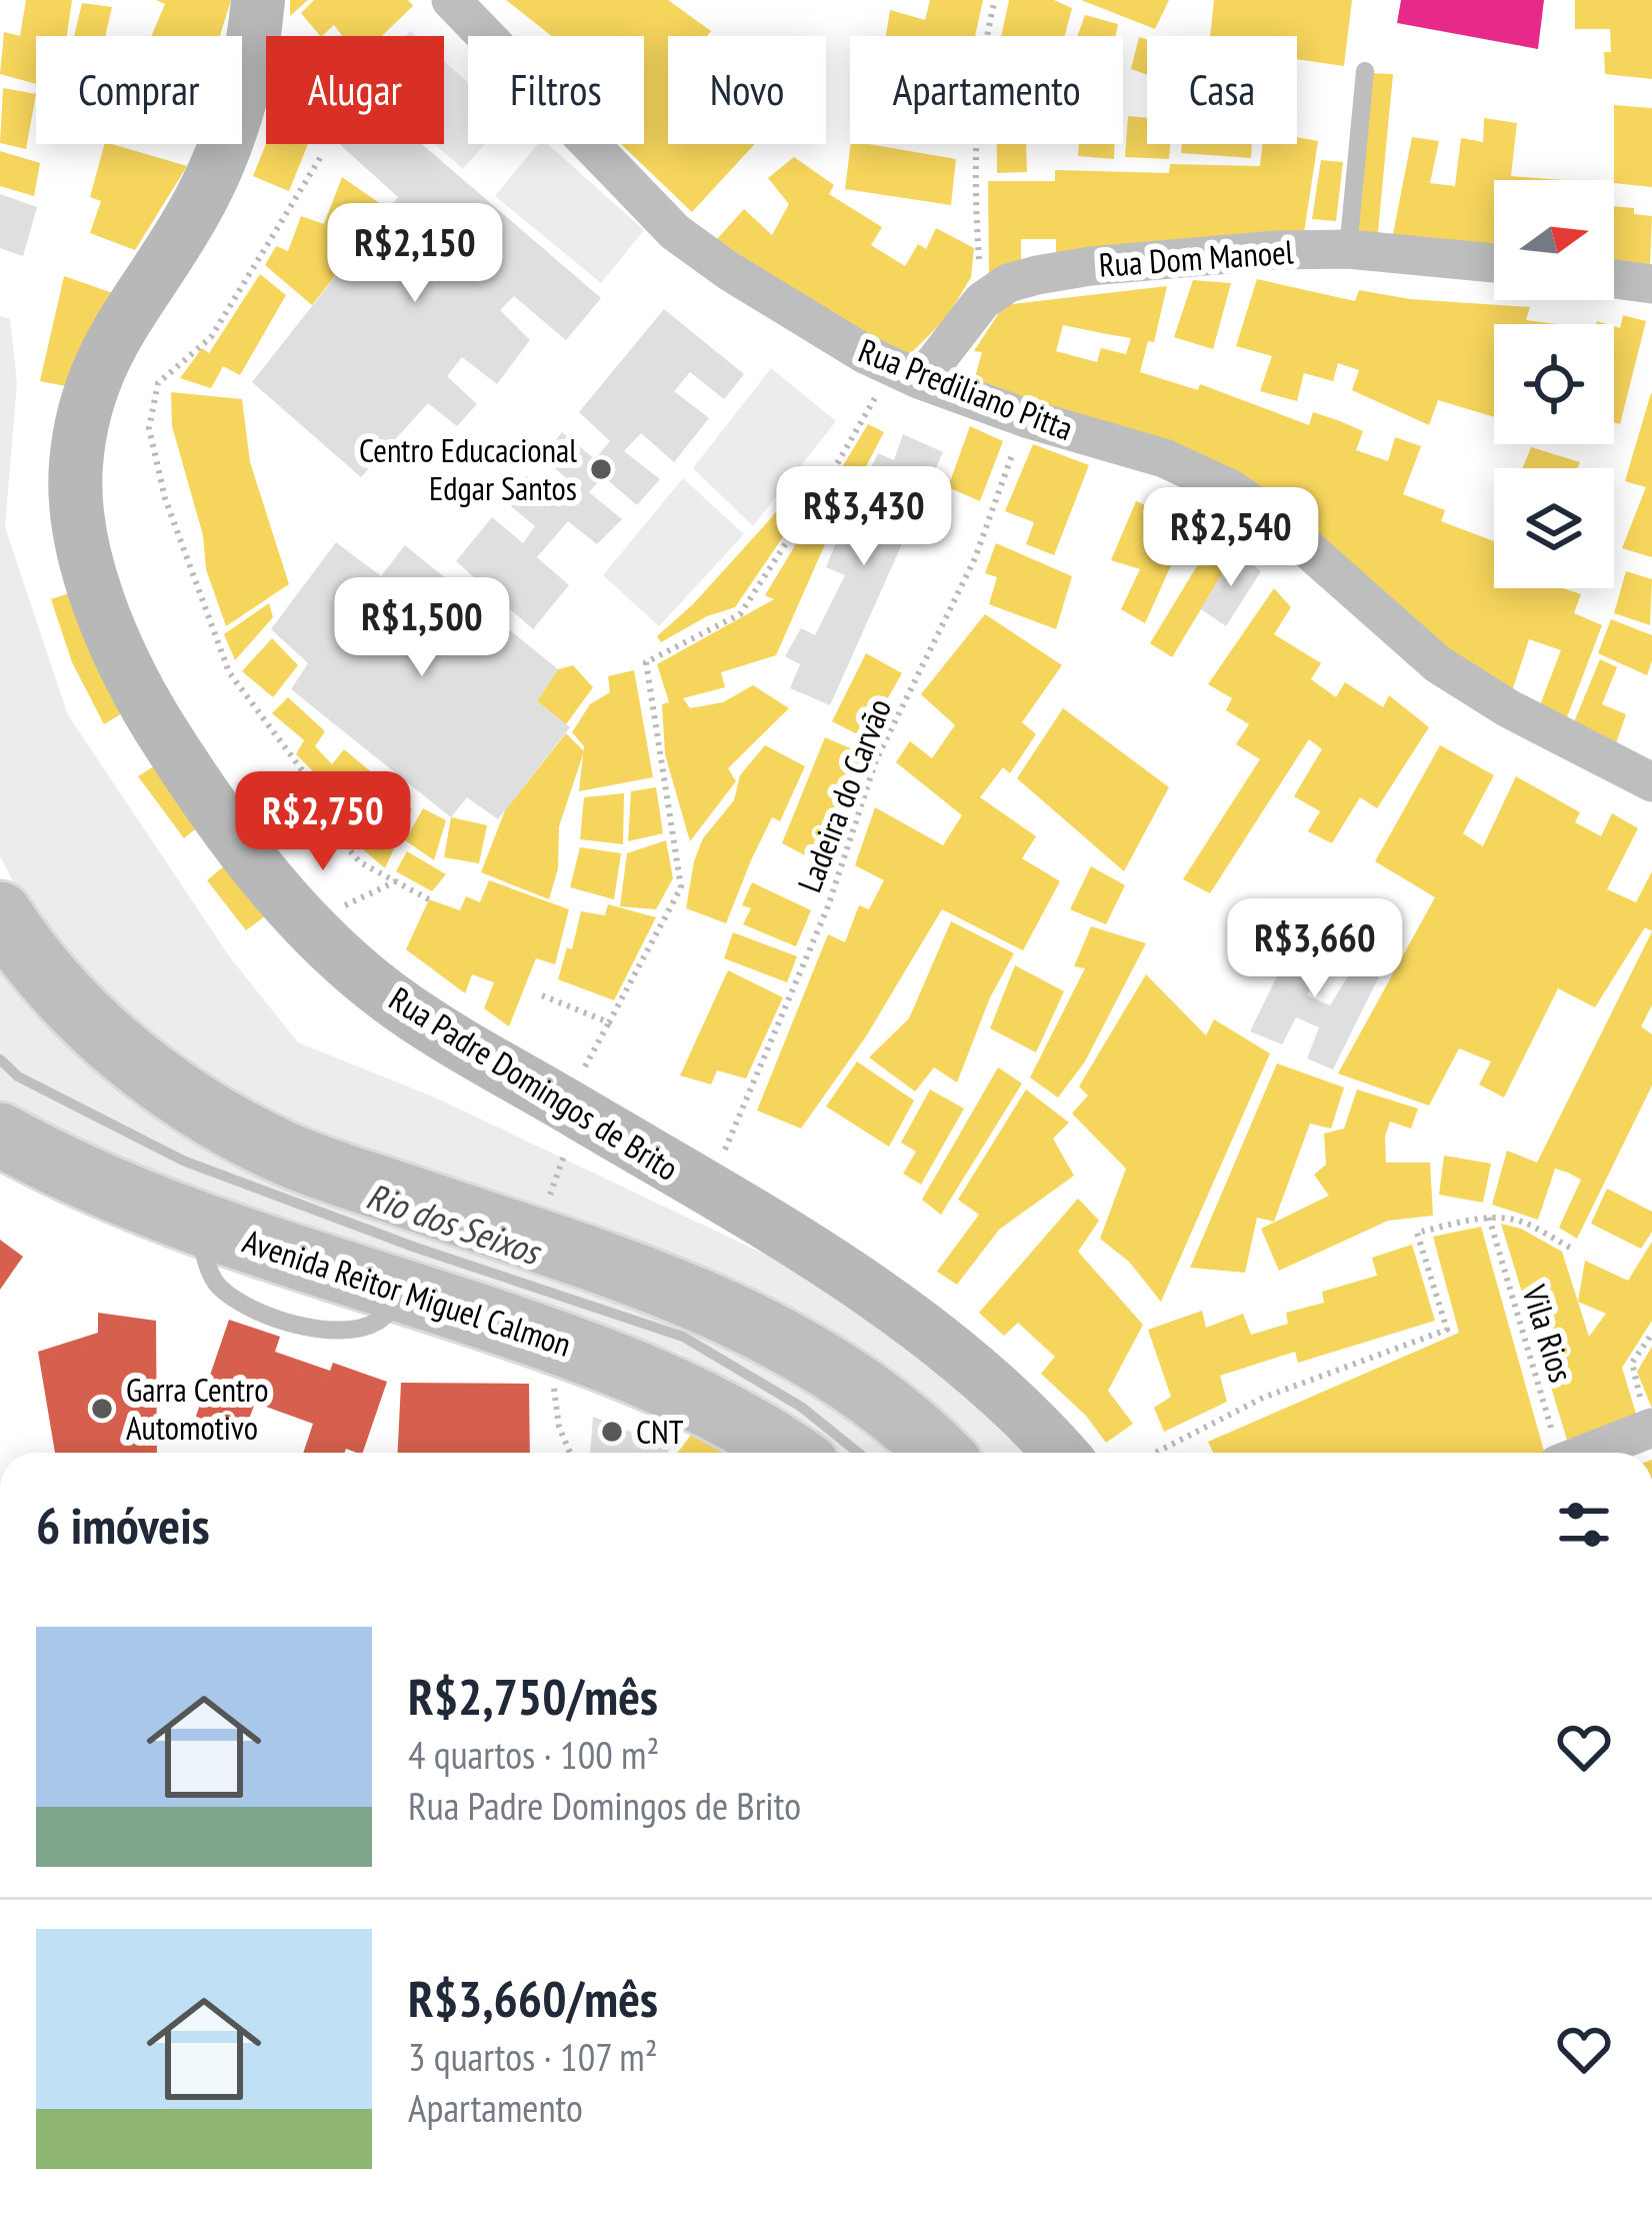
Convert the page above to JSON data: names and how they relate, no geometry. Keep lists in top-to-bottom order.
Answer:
{
  "streets": {
    "main road": ["Rua Padre Domingos de Brito", "Avenida Reitor Miguel Calmon"],
    "street": ["Rua Dom Manoel", "Rua Prediliano Pitta"],
    "path": ["Ladeira do Carvão", "Vila Rios"]
  },
  "crossings": [
    ["Rua Dom Manoel", "Rua Prediliano Pitta"],
    ["Rua Prediliano Pitta", "Ladeira do Carvão"],
    ["Ladeira do Carvão", "Rua Padre Domingos de Brito"]
  ],
  "water": ["Rio dos Seixos"],
  "places": ["Centro Educacional Edgar Santos", "Garra Centro Automotivo", "CNT"],
  "north": "right",
  "page": {
    "chip": [
      "Comprar",
      "Alugar",
      "Filtros",
      "Novo",
      "Apartamento",
      "Casa"
    ],
    "price": [
      "R$2,150",
      "R$3,430",
      "R$2,540",
      "R$1,500",
      "R$2,750",
      "R$3,660"
    ],
    "heading": "6 imóveis",
    "list": [
      {
        "name": "R$2,750/mês",
        "note": "4 quartos · 100 m² · Rua Padre Domingos de Brito"
      },
      {
        "name": "R$3,660/mês",
        "note": "3 quartos · 107 m² · Apartamento"
      }
    ]
  }
}
